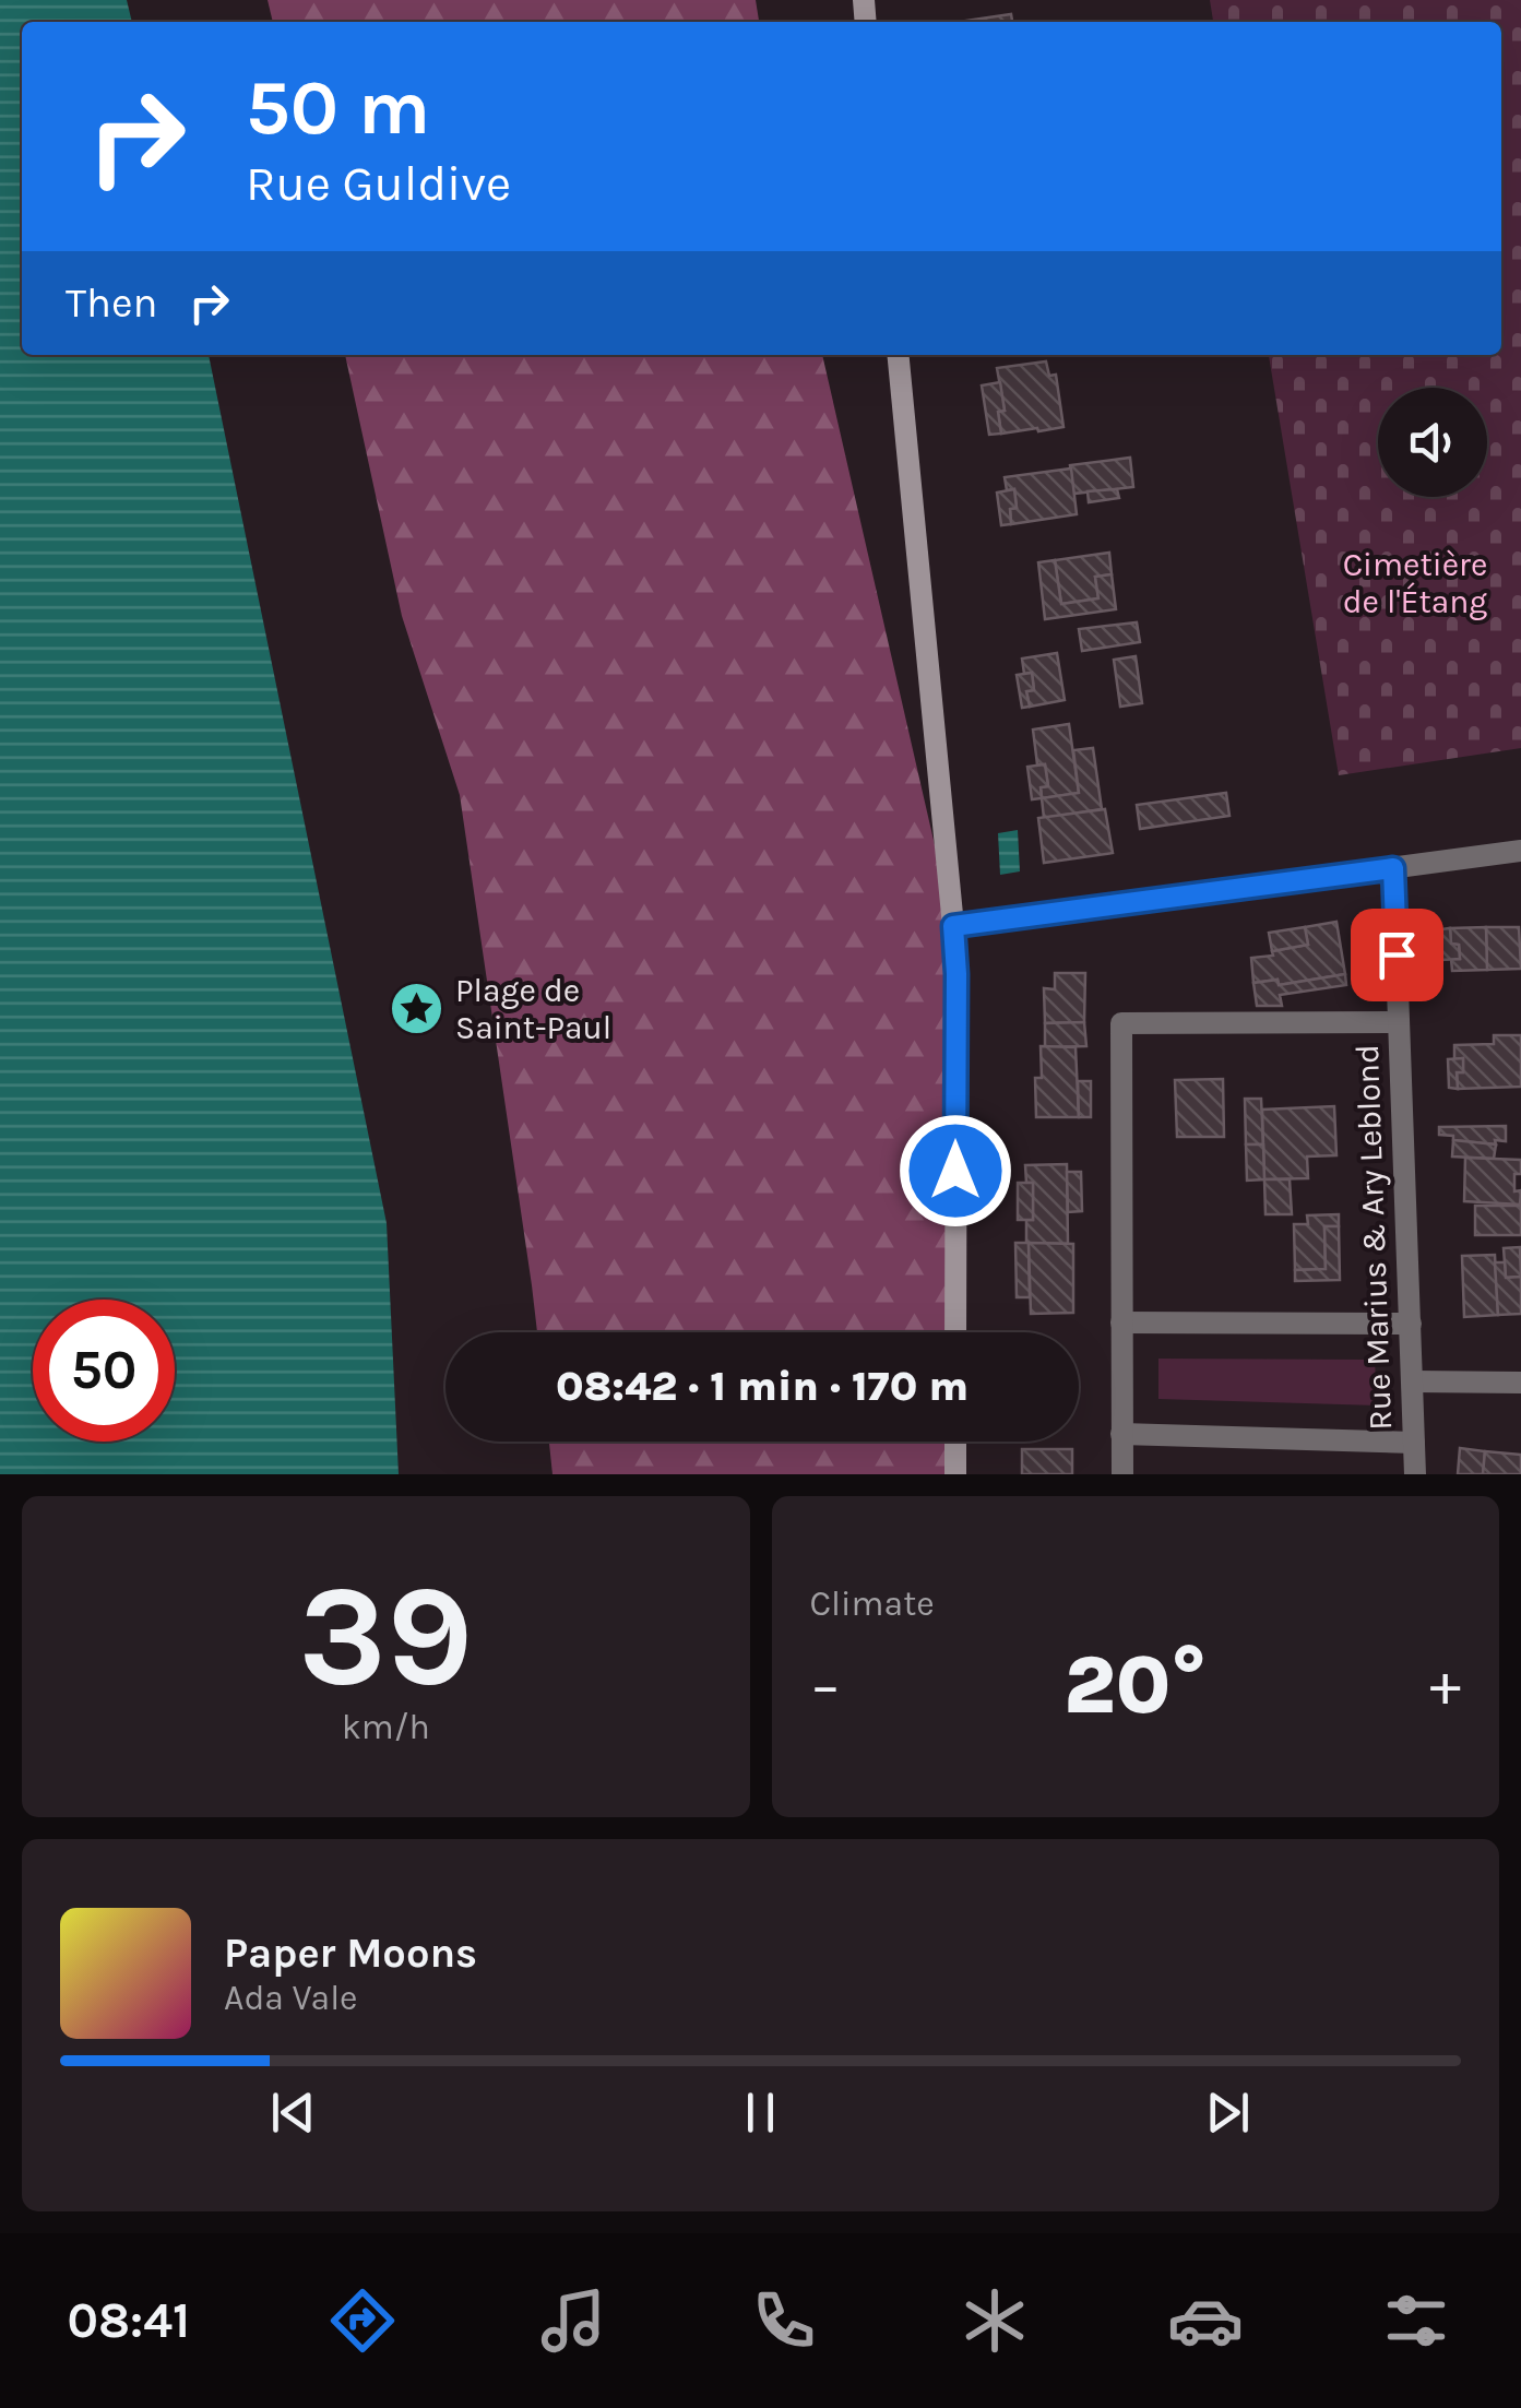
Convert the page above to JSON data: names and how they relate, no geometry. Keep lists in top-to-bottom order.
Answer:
{
  "streets": {
    "street": ["Rue Marius & Ary Leblond"]
  },
  "parks": ["Cimetière de l'Étang"],
  "places": {
    "place": ["Plage de Saint-Paul"]
  },
  "page": {
    "turn": ["50 m", "Rue Guldive"],
    "then": "Then",
    "limit": "50",
    "trip": "08:42 · 1 min · 170 m",
    "tile": [
      ["39", "km/h"],
      "Climate"
    ],
    "heat": ["−", "20°", "+"],
    "song": ["Paper Moons", "Ada Vale"],
    "tabs": "08:41"
  }
}
